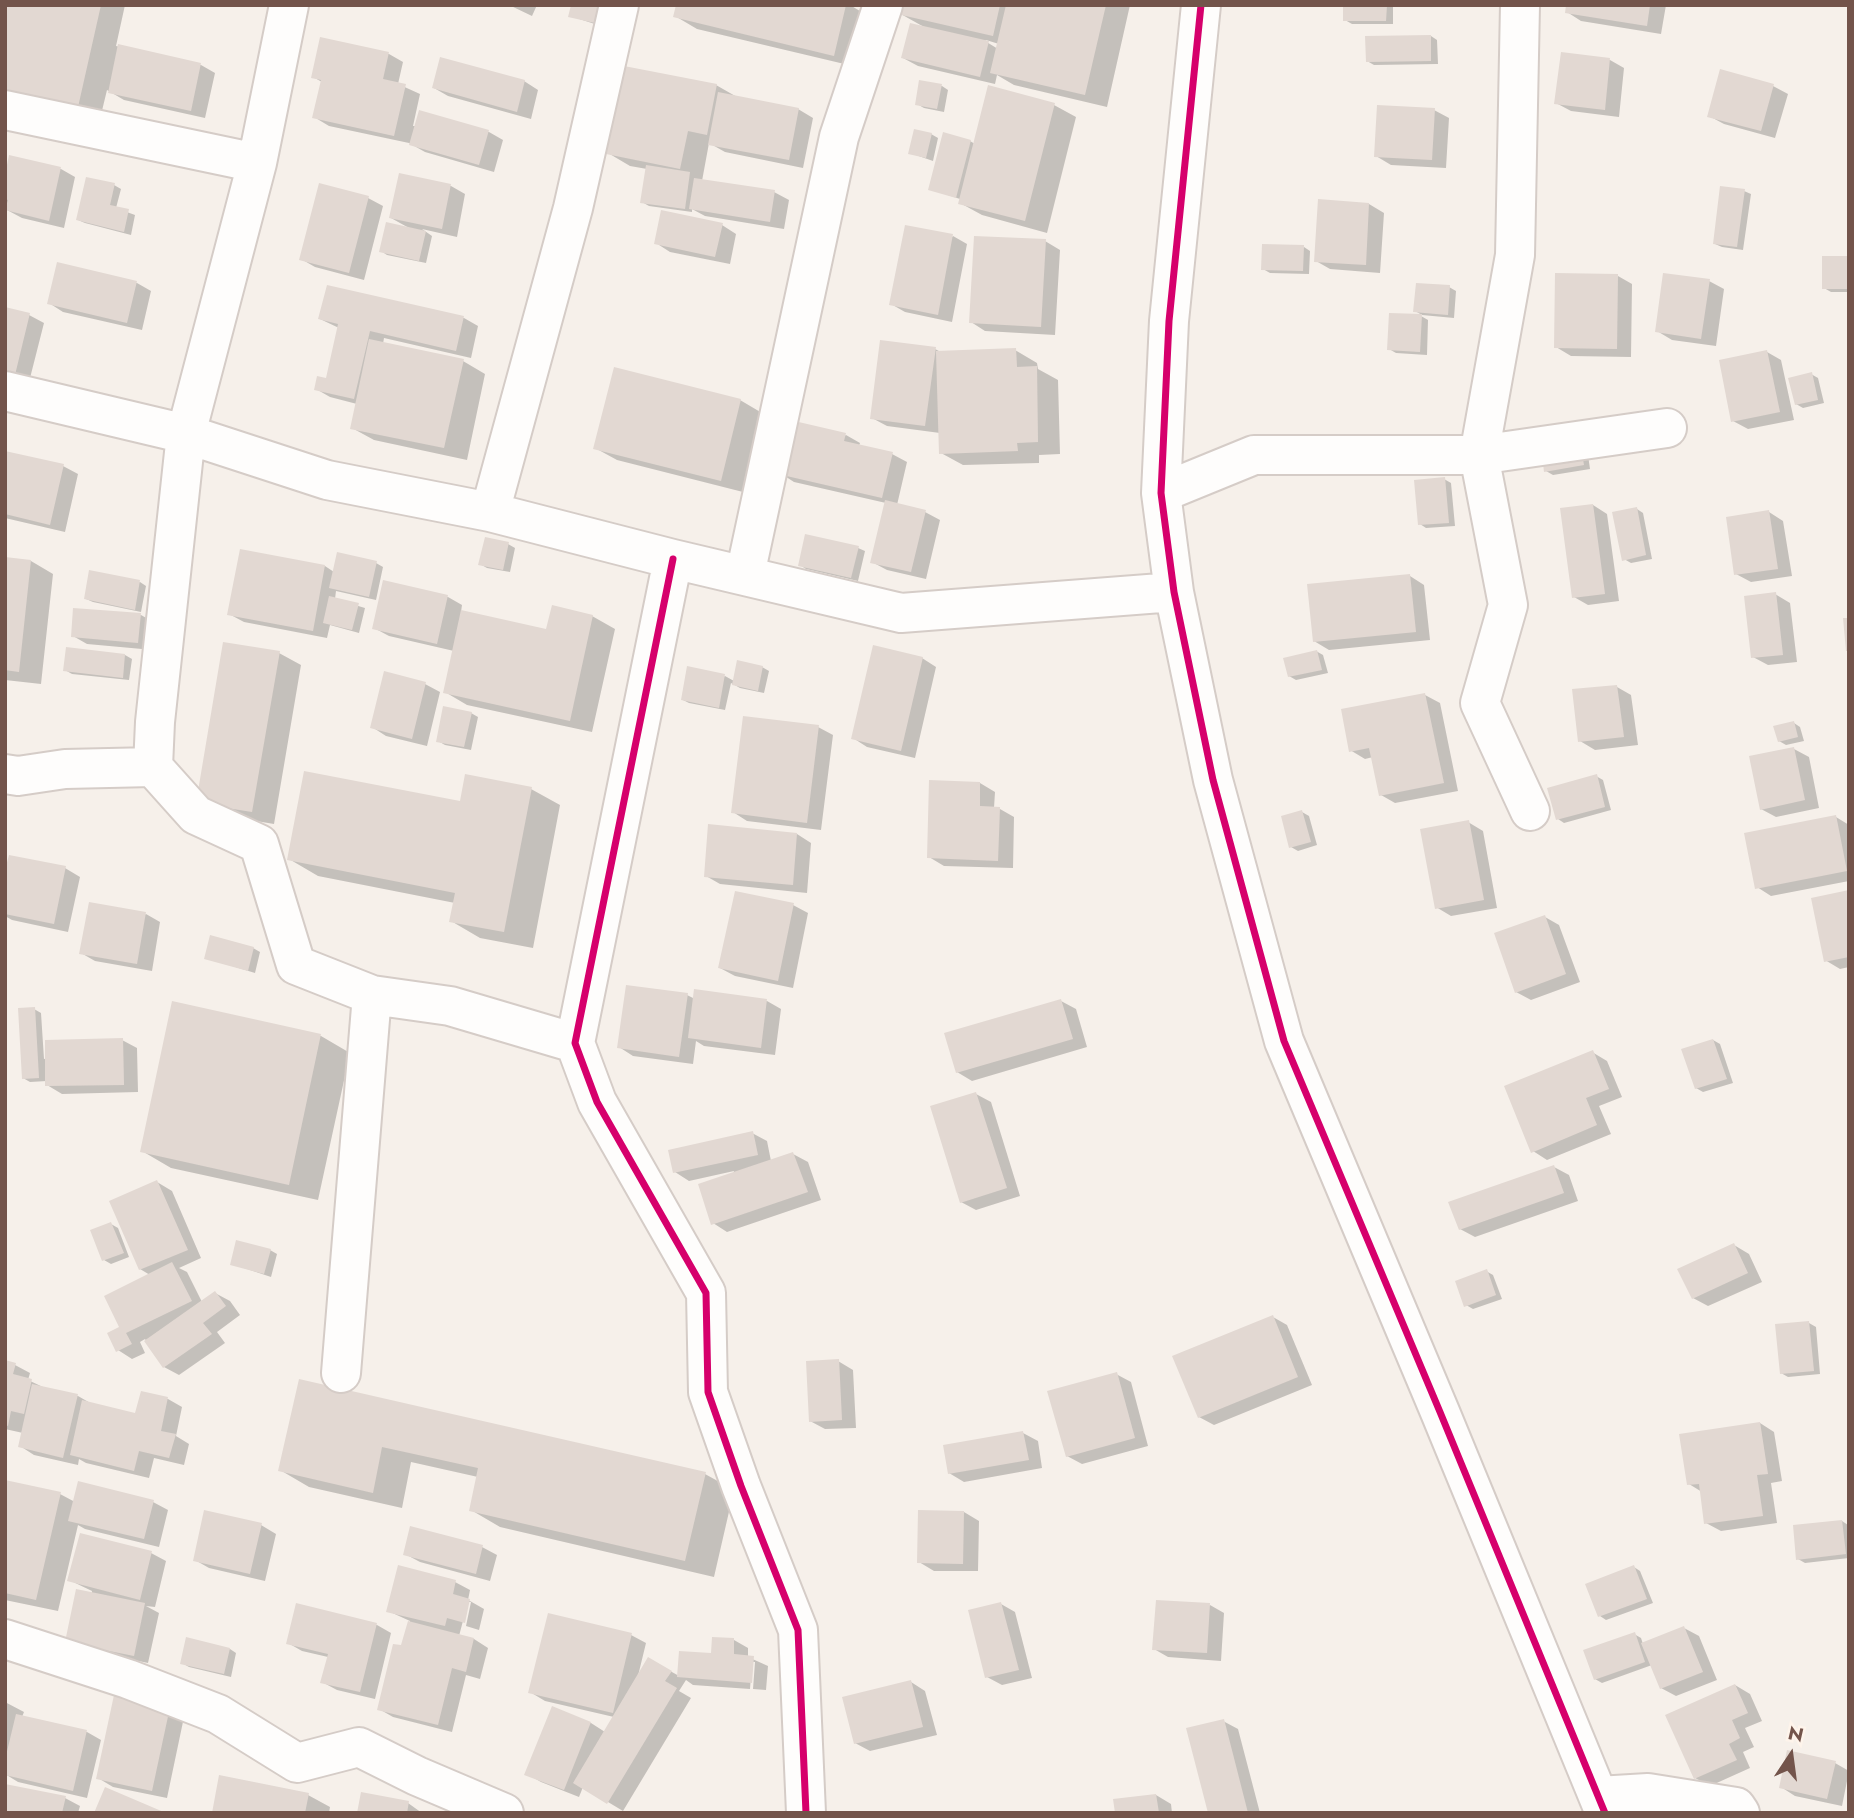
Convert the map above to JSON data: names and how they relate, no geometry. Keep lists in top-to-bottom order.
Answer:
{
  "north": "top"
}
